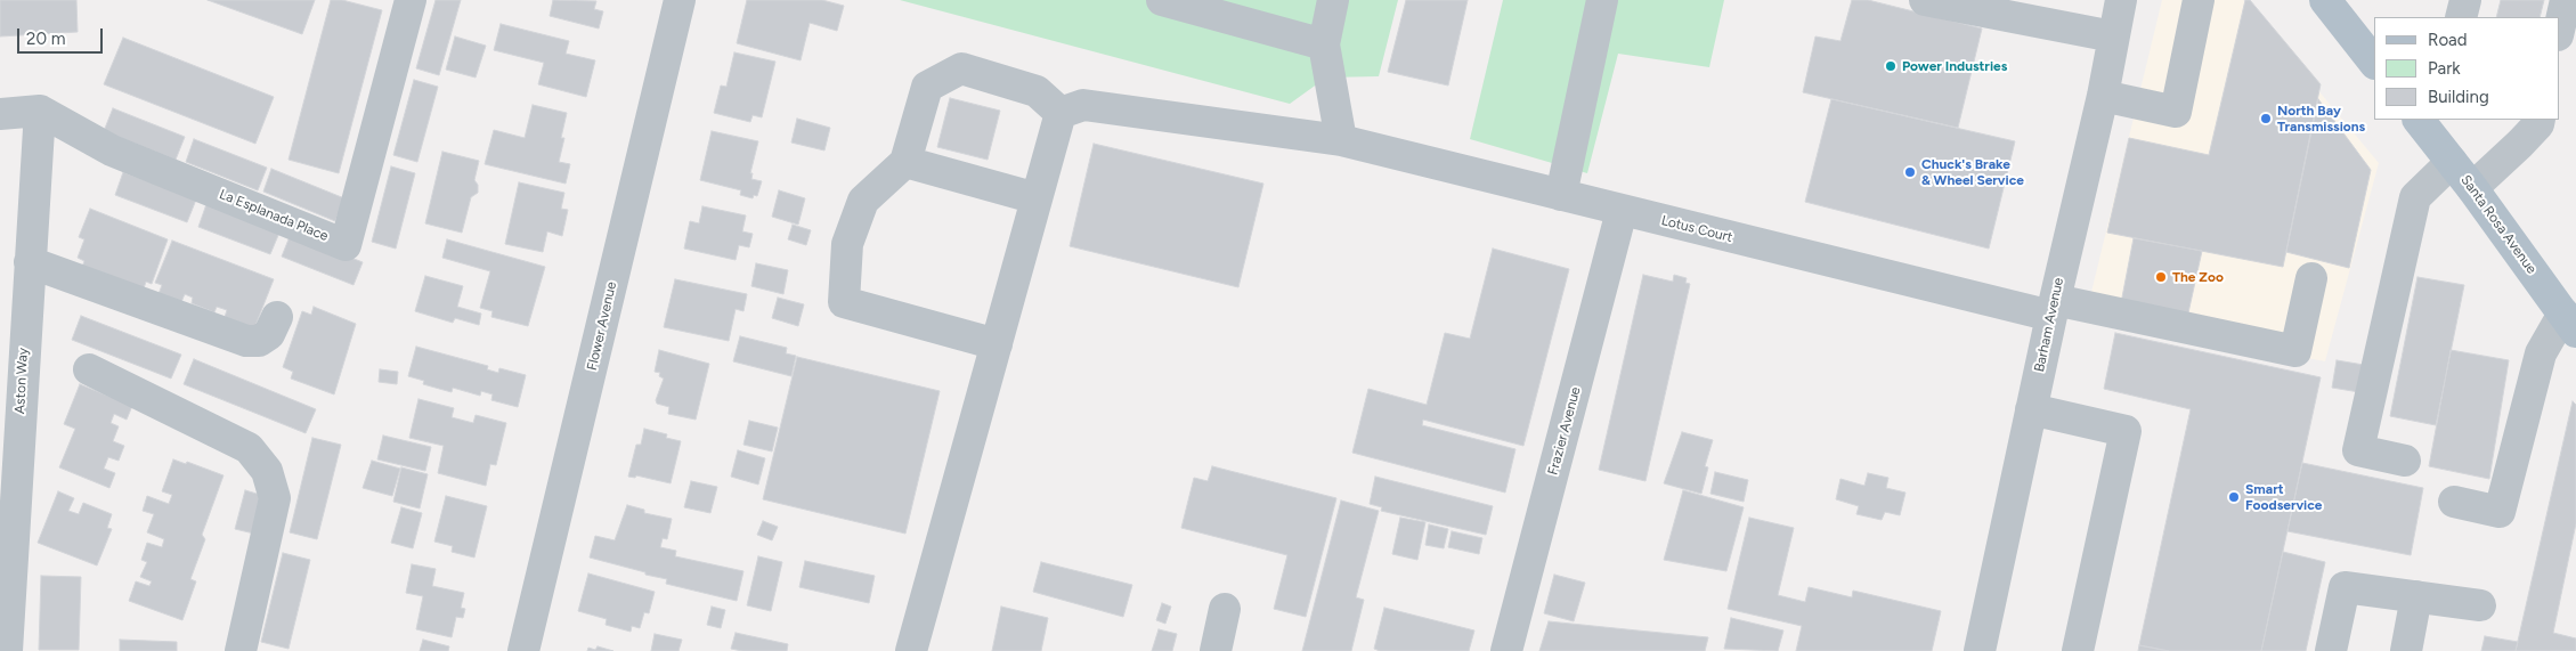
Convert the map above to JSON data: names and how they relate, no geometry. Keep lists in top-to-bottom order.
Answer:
{
  "streets": {
    "main road": ["Santa Rosa Avenue"],
    "street": [
      "La Esplanada Place",
      "Lotus Court",
      "Barham Avenue",
      "Flower Avenue",
      "Aston Way",
      "Frazier Avenue"
    ]
  },
  "crossings": [
    ["La Esplanada Place", "Aston Way"],
    ["Lotus Court", "Barham Avenue"],
    ["Lotus Court", "Frazier Avenue"]
  ],
  "places": [
    "Power Industries",
    "North Bay Transmissions",
    "Chuck's Brake & Wheel Service",
    "The Zoo",
    "Smart Foodservice"
  ],
  "legend": ["Road", "Park", "Building"],
  "scale_bar": "20 m"
}
